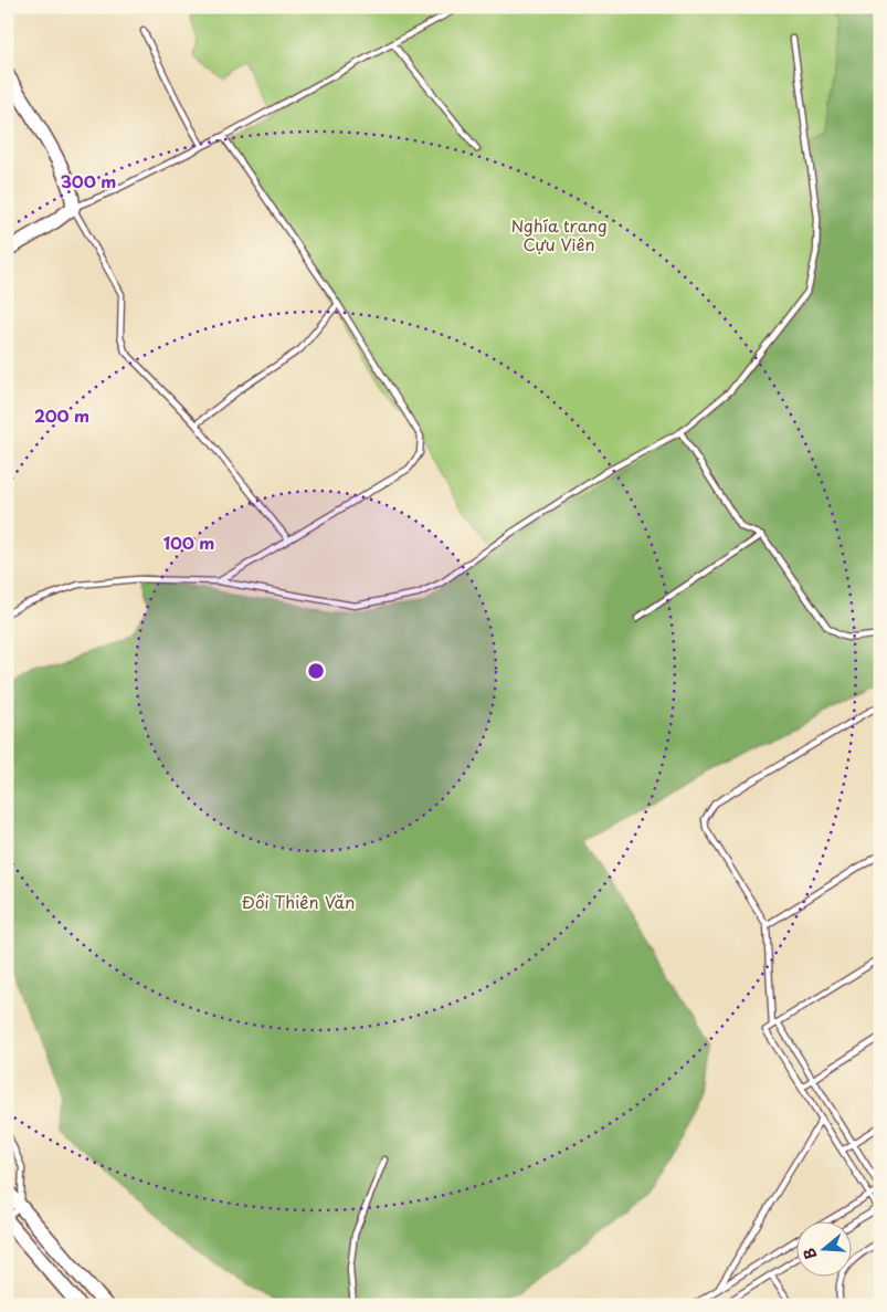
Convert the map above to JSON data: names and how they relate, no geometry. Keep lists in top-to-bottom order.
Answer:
{
  "parks": ["Nghĩa trang Cựu Viên", "Đồi Thiên Văn"],
  "north": "left",
  "rings": ["300 m", "200 m", "100 m"]
}
